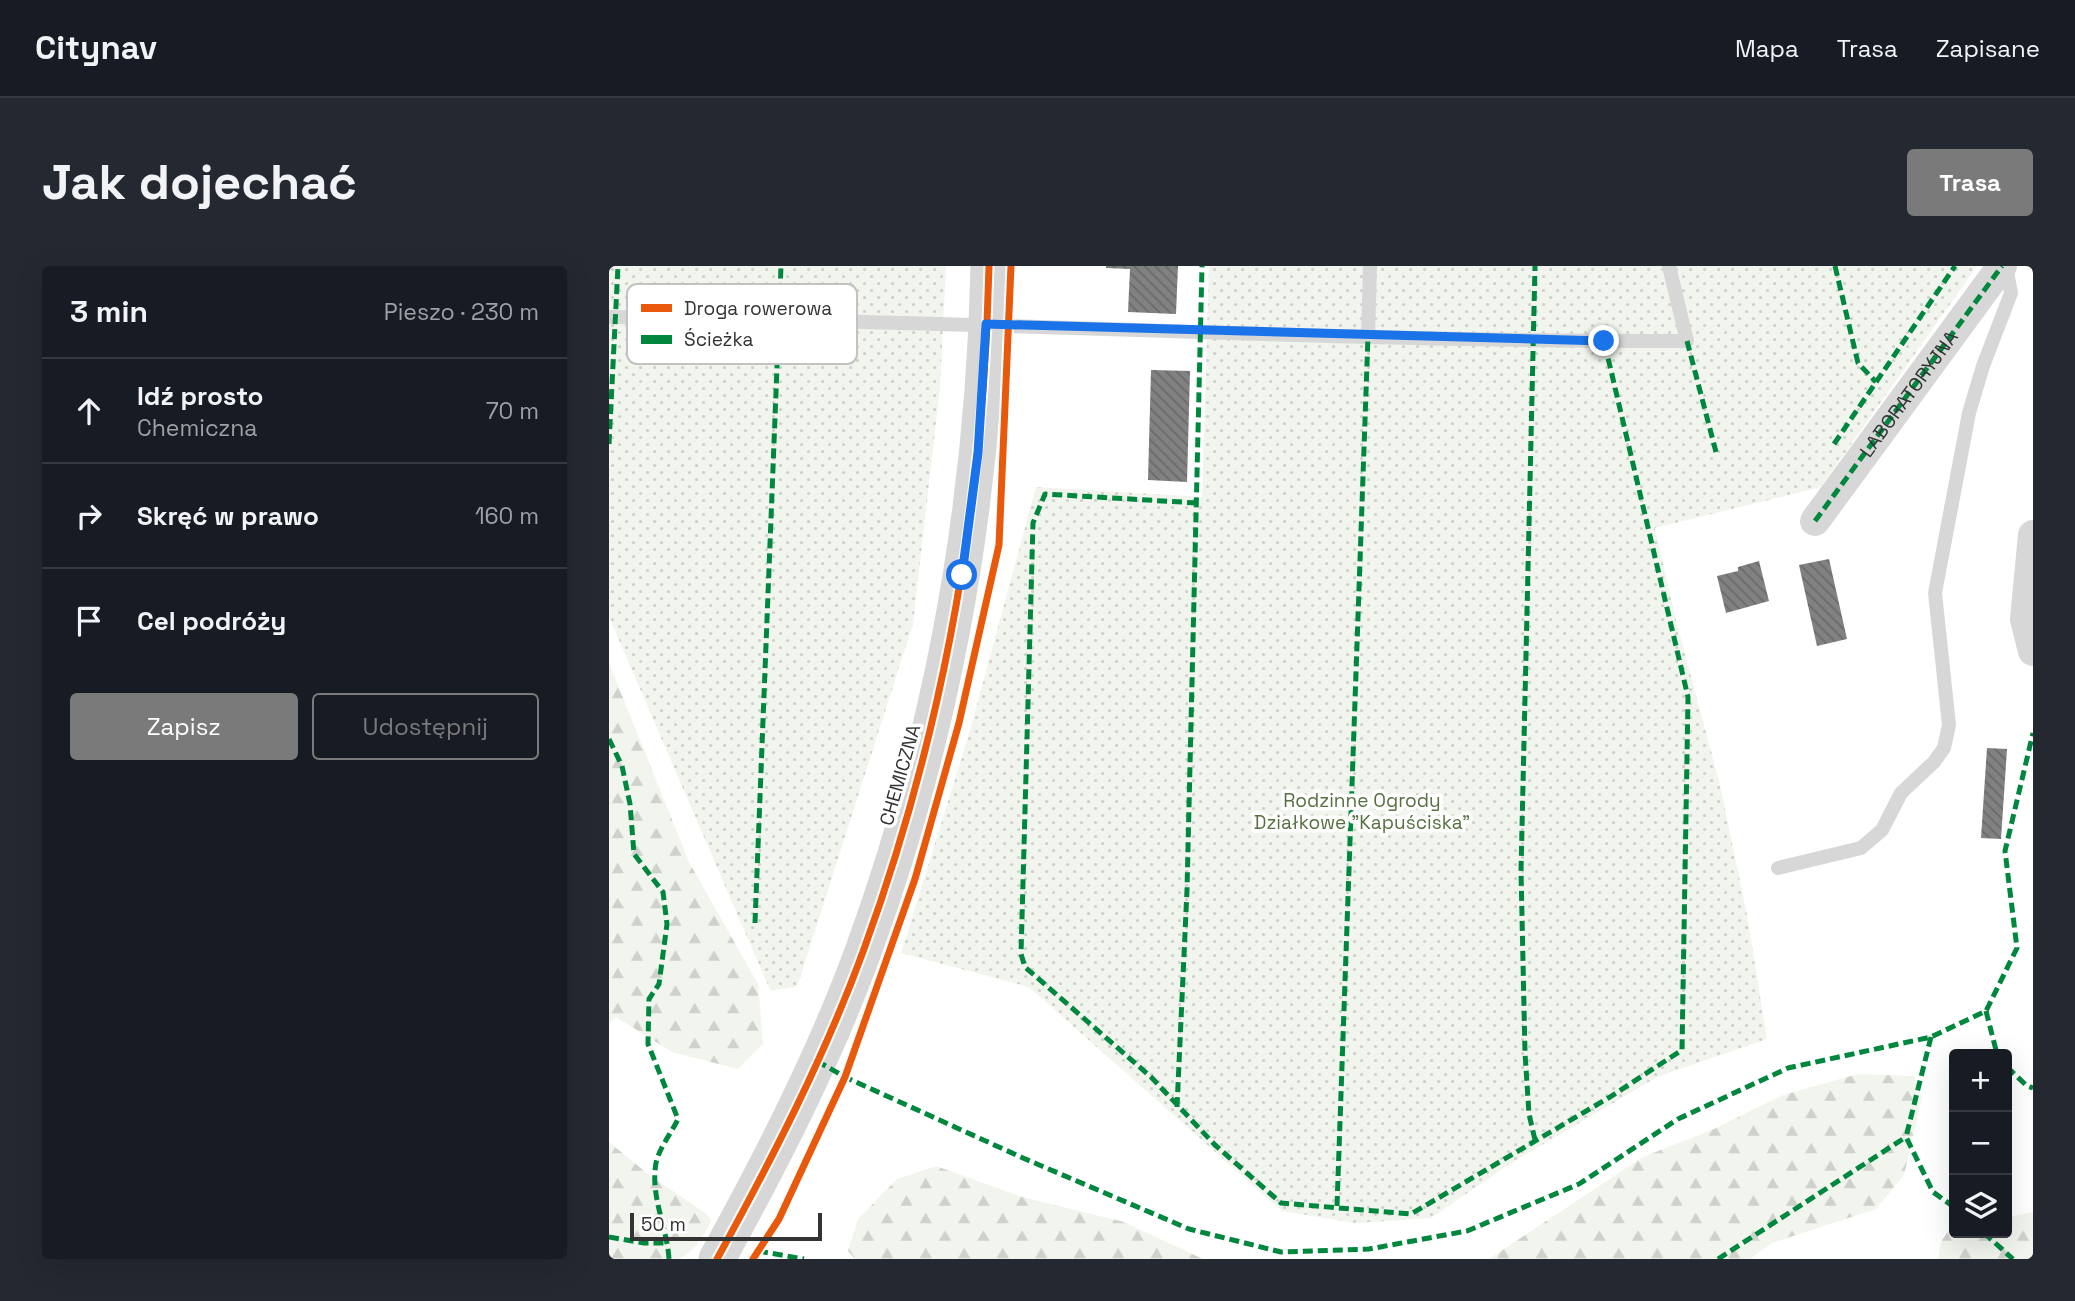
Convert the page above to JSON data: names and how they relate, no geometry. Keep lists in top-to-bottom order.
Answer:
{
  "streets": {
    "street": ["LABORATORYJNA", "CHEMICZNA"]
  },
  "parks": ["Rodzinne Ogrody Działkowe \"Kapuściska\""],
  "legend": ["Droga rowerowa", "Ścieżka"],
  "scale_bar": "50 m",
  "page": {
    "header": "Citynav",
    "nav": ["Mapa", "Trasa", "Zapisane"],
    "buttons": [
      "Trasa",
      ["Zapisz", "Udostępnij"]
    ],
    "title": "Jak dojechać",
    "heading": ["3 min", "Pieszo · 230 m"],
    "list": [
      ["Idź prosto", "Chemiczna", "70 m"],
      ["Skręć w prawo", "160 m"],
      "Cel podróży"
    ],
    "map_buttons": ["+", "−"],
    "scale": "50 m"
  }
}
